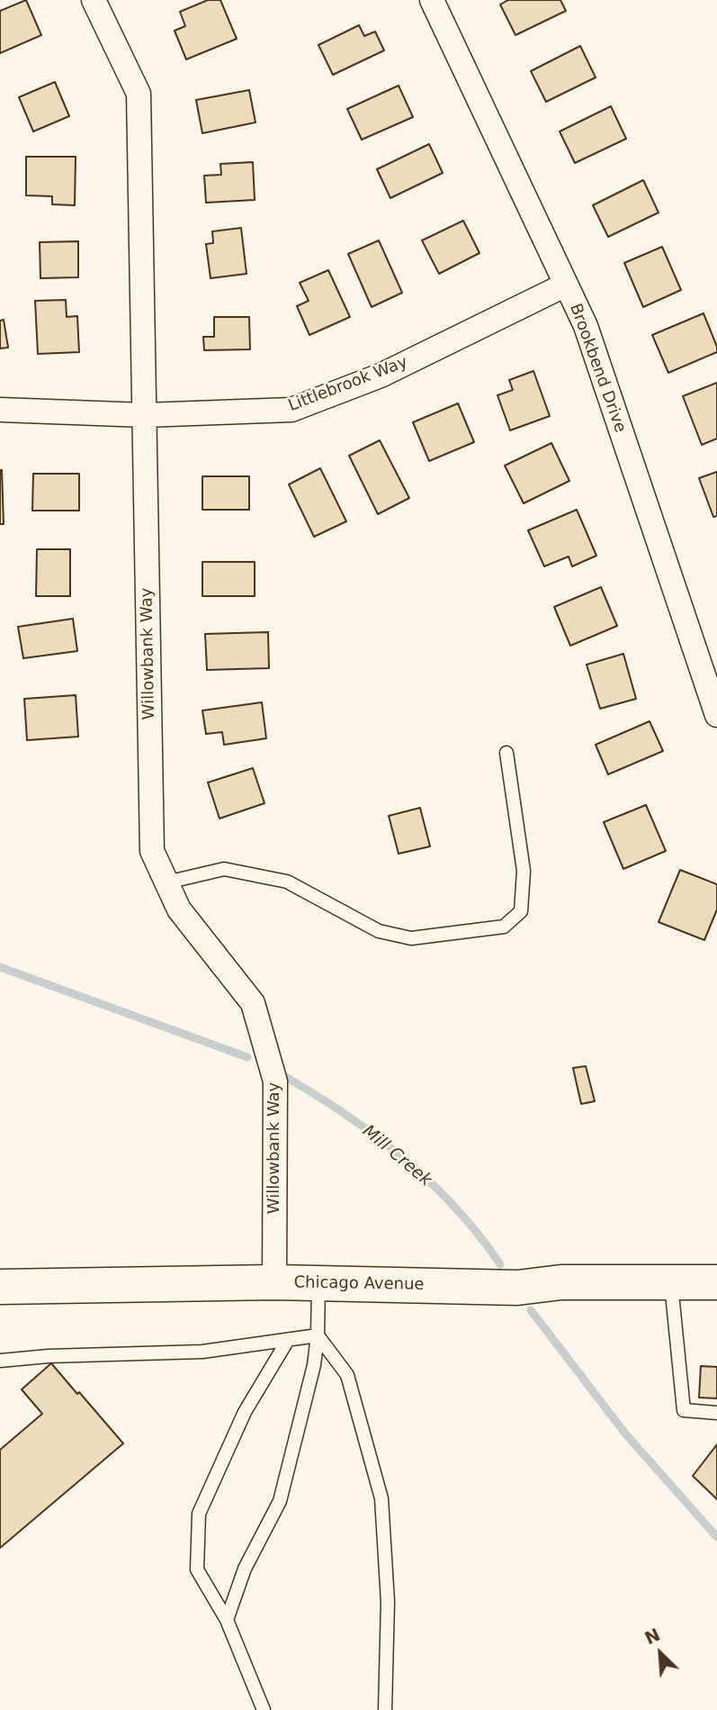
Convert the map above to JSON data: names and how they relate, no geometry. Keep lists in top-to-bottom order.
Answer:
{
  "streets": {
    "street": [
      "Brookbend Drive",
      "Littlebrook Way",
      "Willowbank Way",
      "Chicago Avenue"
    ]
  },
  "crossings": [
    ["Brookbend Drive", "Littlebrook Way"],
    ["Littlebrook Way", "Willowbank Way"],
    ["Willowbank Way", "Chicago Avenue"]
  ],
  "water": ["Mill Creek"],
  "north": "top left"
}
